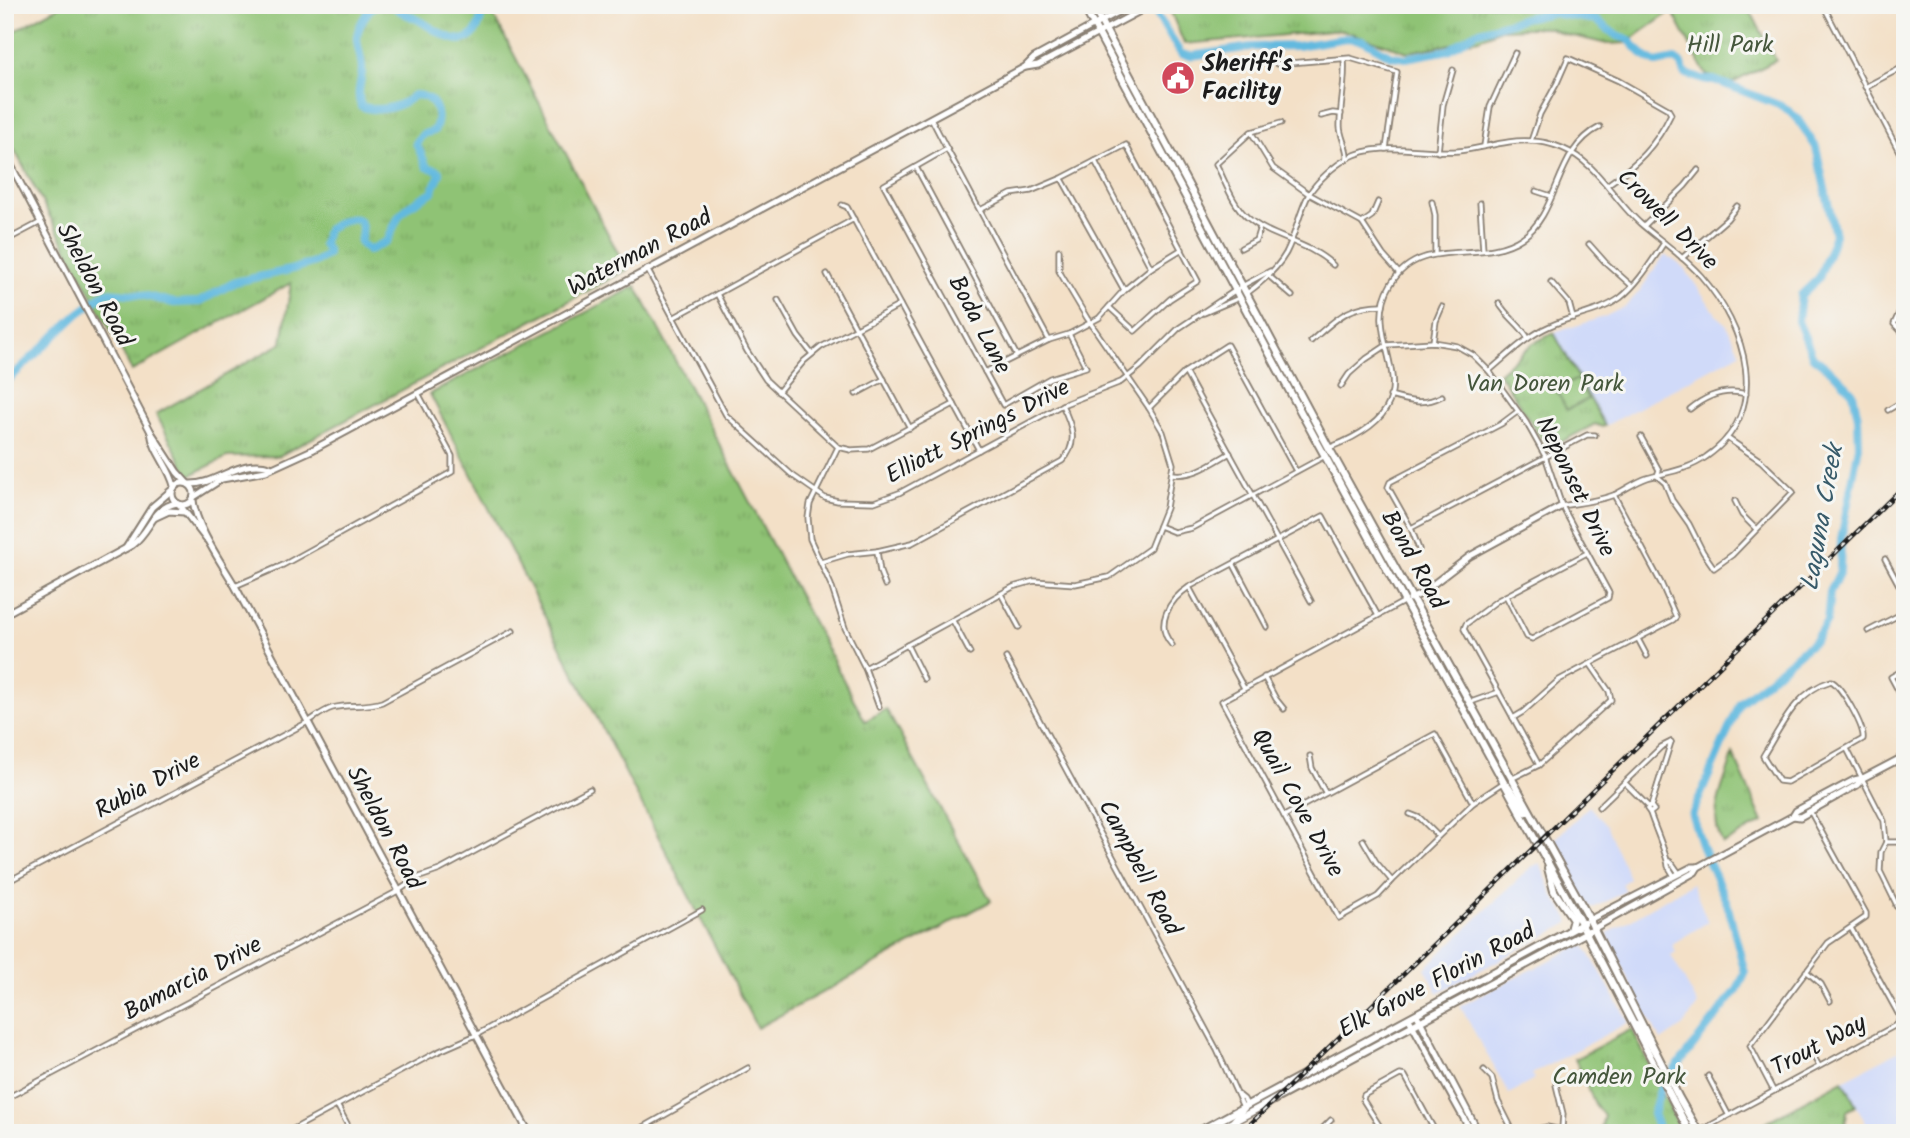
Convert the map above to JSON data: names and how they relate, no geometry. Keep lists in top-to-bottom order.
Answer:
{
  "streets": {
    "main road": [
      "Crowell Drive",
      "Waterman Road",
      "Sheldon Road",
      "Bond Road",
      "Elk Grove Florin Road"
    ],
    "street": [
      "Boda Lane",
      "Elliott Springs Drive",
      "Neponset Drive",
      "Rubia Drive",
      "Quail Cove Drive",
      "Campbell Road",
      "Bamarcia Drive",
      "Trout Way"
    ]
  },
  "crossings": [
    ["Crowell Drive", "Elliott Springs Drive"],
    ["Crowell Drive", "Neponset Drive"],
    ["Crowell Drive", "Bond Road"],
    ["Crowell Drive", "Quail Cove Drive"],
    ["Waterman Road", "Sheldon Road"],
    ["Waterman Road", "Elliott Springs Drive"],
    ["Waterman Road", "Bond Road"],
    ["Sheldon Road", "Rubia Drive"],
    ["Sheldon Road", "Bamarcia Drive"],
    ["Bond Road", "Quail Cove Drive"],
    ["Bond Road", "Elk Grove Florin Road"],
    ["Bond Road", "Trout Way"],
    ["Campbell Road", "Elk Grove Florin Road"]
  ],
  "water": ["Laguna Creek"],
  "parks": ["Hill Park", "Van Doren Park", "Camden Park"],
  "places": {
    "public building": ["Sheriff's Facility"]
  }
}
